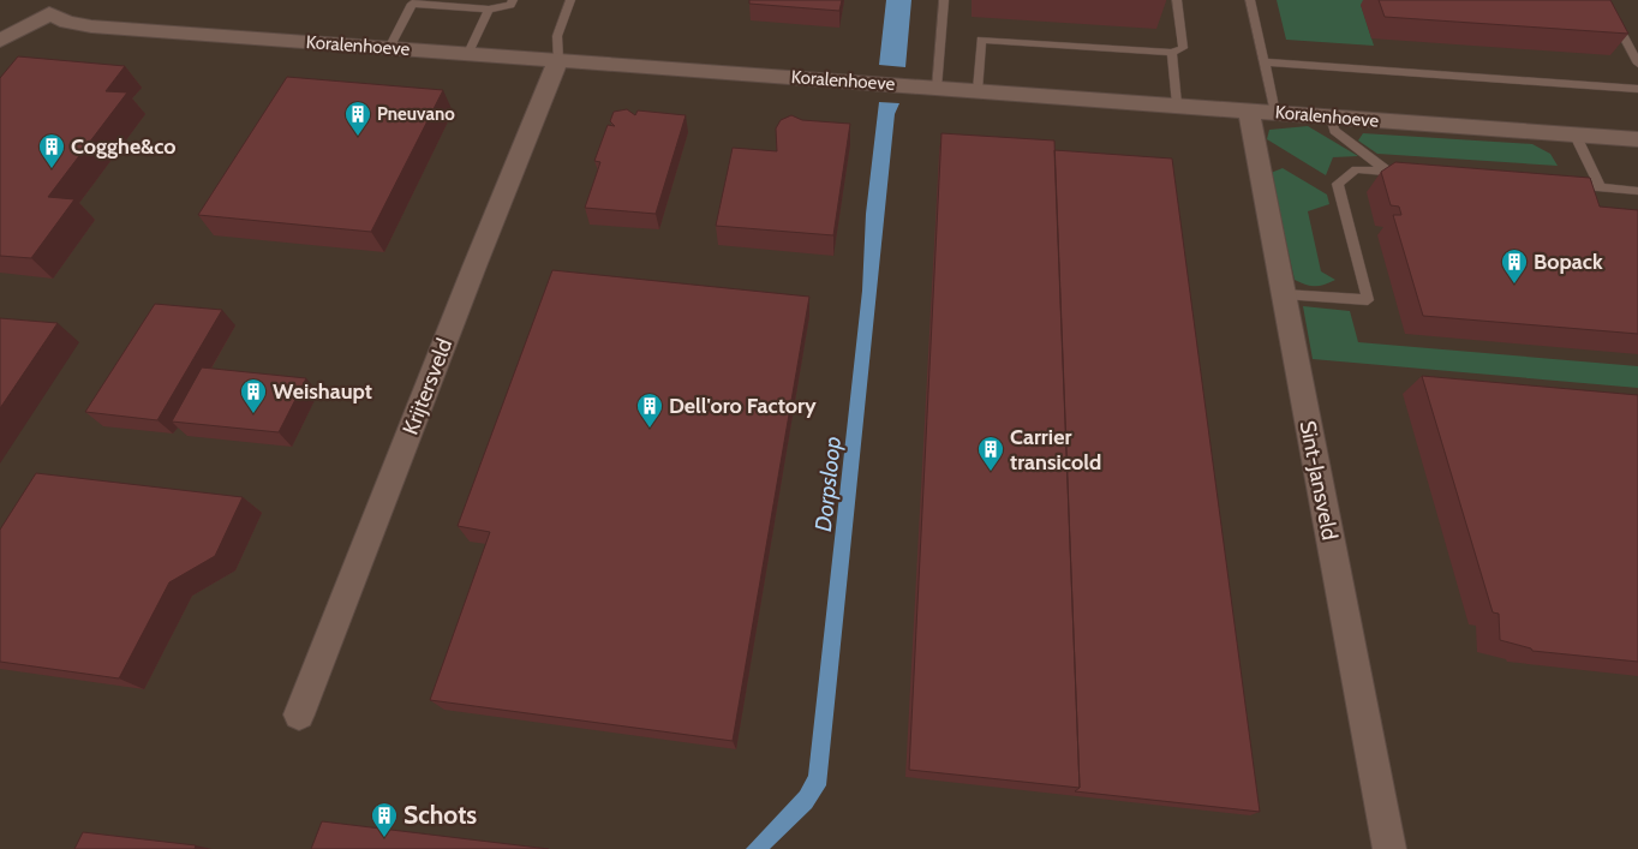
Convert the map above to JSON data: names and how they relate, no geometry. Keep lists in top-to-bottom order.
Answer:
{
  "streets": {
    "street": ["Koralenhoeve", "Krijtersveld", "Sint-Jansveld"]
  },
  "crossings": [
    ["Koralenhoeve", "Krijtersveld"],
    ["Koralenhoeve", "Sint-Jansveld"]
  ],
  "water": ["Dorpsloop"],
  "places": {
    "building": [
      "Pneuvano",
      "Cogghe&co",
      "Bopack",
      "Weishaupt",
      "Dell'oro Factory",
      "Carrier transicold",
      "Schots"
    ]
  }
}
